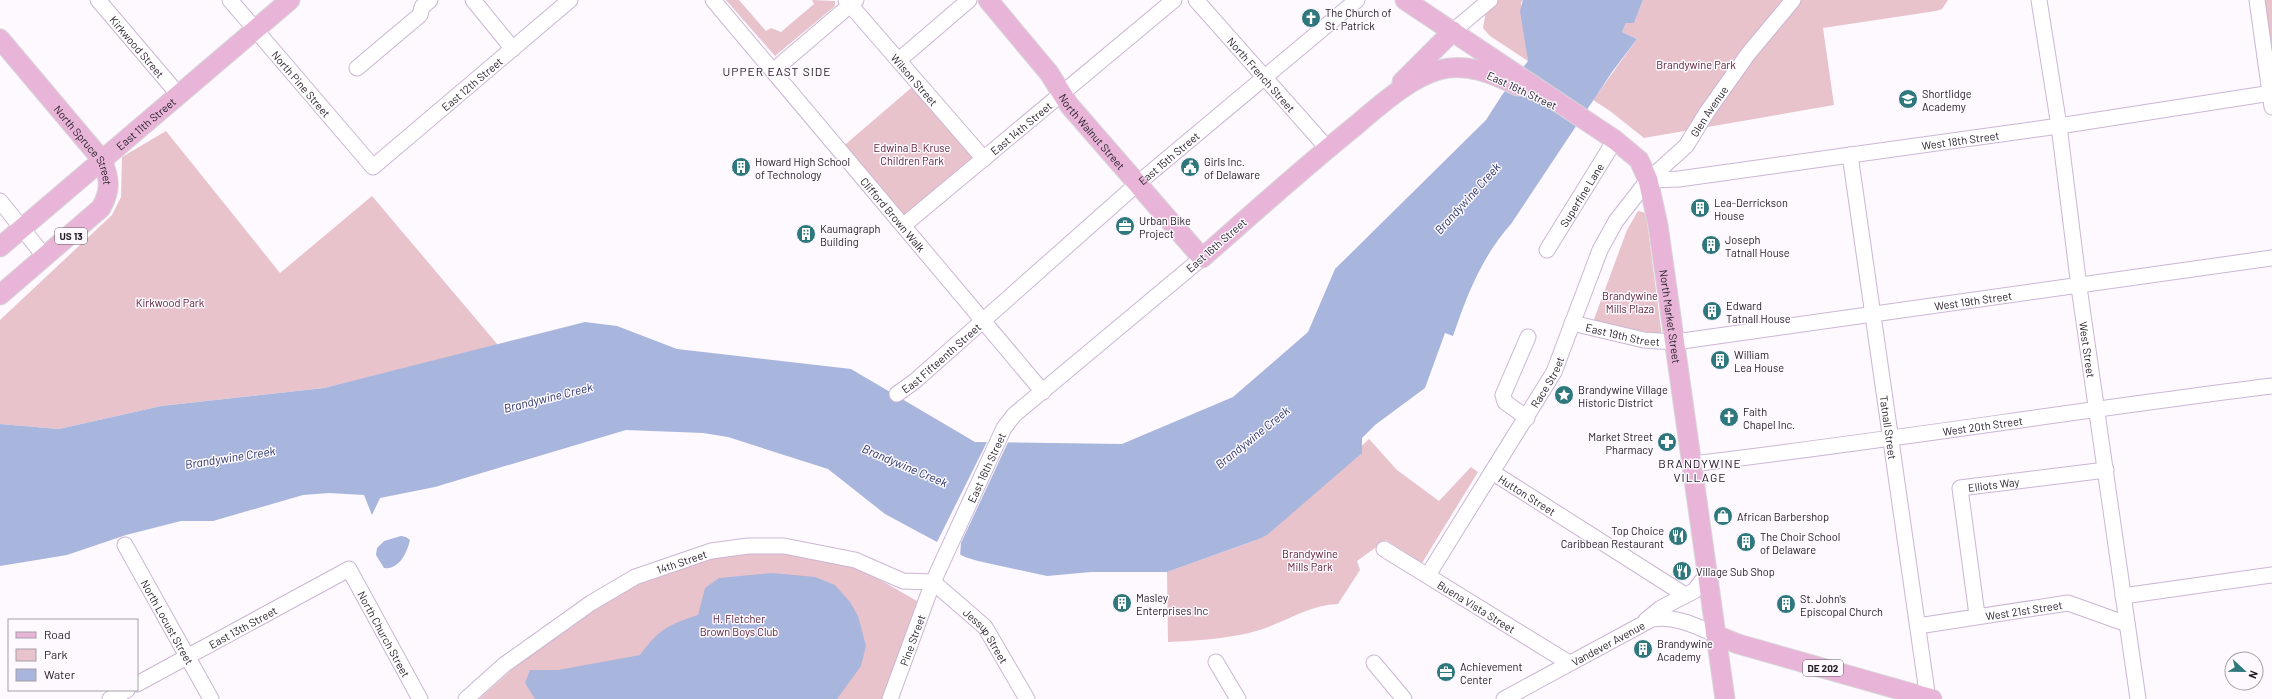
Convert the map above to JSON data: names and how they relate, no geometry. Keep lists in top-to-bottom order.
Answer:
{
  "streets": {
    "main road": [
      "East 16th Street",
      "East 11th Street",
      "North Walnut Street",
      "North Spruce Street",
      "US 13",
      "North Market Street",
      "DE 202"
    ],
    "street": [
      "Kirkwood Street",
      "North French Street",
      "Wilson Street",
      "North Pine Street",
      "East 12th Street",
      "Glen Avenue",
      "East 14th Street",
      "West 18th Street",
      "East 15th Street",
      "Superfine Lane",
      "Clifford Brown Walk",
      "West 19th Street",
      "East 19th Street",
      "West Street",
      "East Fifteenth Street",
      "Race Street",
      "West 20th Street",
      "Tatnall Street",
      "Elliots Way",
      "Hutton Street",
      "14th Street",
      "Buena Vista Street",
      "West 21st Street",
      "North Locust Street",
      "East 13th Street",
      "North Church Street",
      "Jessup Street",
      "Pine Street",
      "Vandever Avenue"
    ]
  },
  "crossings": [
    ["Kirkwood Street", "East 11th Street"],
    ["North French Street", "East 16th Street"],
    ["North French Street", "East 15th Street"],
    ["Wilson Street", "East 14th Street"],
    ["North Pine Street", "East 12th Street"],
    ["North Pine Street", "East 11th Street"],
    ["East 16th Street", "North Walnut Street"],
    ["East 16th Street", "Clifford Brown Walk"],
    ["East 16th Street", "North Market Street"],
    ["East 16th Street", "14th Street"],
    ["East 16th Street", "Jessup Street"],
    ["East 16th Street", "Pine Street"],
    ["Glen Avenue", "West 18th Street"],
    ["Glen Avenue", "North Market Street"],
    ["Glen Avenue", "Race Street"],
    ["East 11th Street", "North Spruce Street"],
    ["East 14th Street", "North Walnut Street"],
    ["East 14th Street", "Clifford Brown Walk"],
    ["North Walnut Street", "East 15th Street"],
    ["West 18th Street", "North Market Street"],
    ["West 18th Street", "West Street"],
    ["West 18th Street", "Race Street"],
    ["West 18th Street", "Tatnall Street"],
    ["East 15th Street", "Clifford Brown Walk"],
    ["East 15th Street", "East Fifteenth Street"],
    ["Superfine Lane", "North Market Street"],
    ["Clifford Brown Walk", "East Fifteenth Street"],
    ["West 19th Street", "North Market Street"],
    ["West 19th Street", "East 19th Street"],
    ["West 19th Street", "West Street"],
    ["West 19th Street", "Tatnall Street"],
    ["North Market Street", "East 19th Street"],
    ["North Market Street", "Race Street"],
    ["North Market Street", "West 20th Street"],
    ["North Market Street", "Vandever Avenue"],
    ["North Market Street", "DE 202"],
    ["East 19th Street", "Race Street"],
    ["West Street", "West 20th Street"],
    ["West Street", "Elliots Way"],
    ["West Street", "West 21st Street"],
    ["Race Street", "Hutton Street"],
    ["Race Street", "Buena Vista Street"],
    ["West 20th Street", "Tatnall Street"],
    ["Tatnall Street", "West 21st Street"],
    ["Tatnall Street", "DE 202"],
    ["Elliots Way", "West 21st Street"],
    ["14th Street", "Jessup Street"],
    ["14th Street", "Pine Street"],
    ["Buena Vista Street", "Vandever Avenue"],
    ["North Locust Street", "East 13th Street"],
    ["East 13th Street", "North Church Street"],
    ["Jessup Street", "Pine Street"],
    ["Vandever Avenue", "DE 202"]
  ],
  "districts": ["UPPER EAST SIDE", "BRANDYWINE VILLAGE"],
  "water": ["Brandywine Creek"],
  "parks": [
    "Brandywine Park",
    "Edwina B. Kruse Children Park",
    "Brandywine Mills Plaza",
    "Kirkwood Park",
    "Brandywine Mills Park",
    "H. Fletcher Brown Boys Club"
  ],
  "places": {
    "church": ["The Church of St. Patrick", "Faith Chapel Inc."],
    "school or university": ["Shortlidge Academy"],
    "building": [
      "Howard High School of Technology",
      "Lea-Derrickson House",
      "Kaumagraph Building",
      "Joseph Tatnall House",
      "Edward Tatnall House",
      "William Lea House",
      "The Choir School of Delaware",
      "Masley Enterprises Inc",
      "St. John's Episcopal Church",
      "Brandywine Academy"
    ],
    "public building": ["Girls Inc. of Delaware"],
    "office": ["Urban Bike Project", "Achievement Center"],
    "place": ["Brandywine Village Historic District"],
    "pharmacy": ["Market Street Pharmacy"],
    "shop": ["African Barbershop"],
    "restaurant": ["Top Choice Caribbean Restaurant", "Village Sub Shop"]
  },
  "legend": ["Road", "Park", "Water"],
  "north": "right"
}
